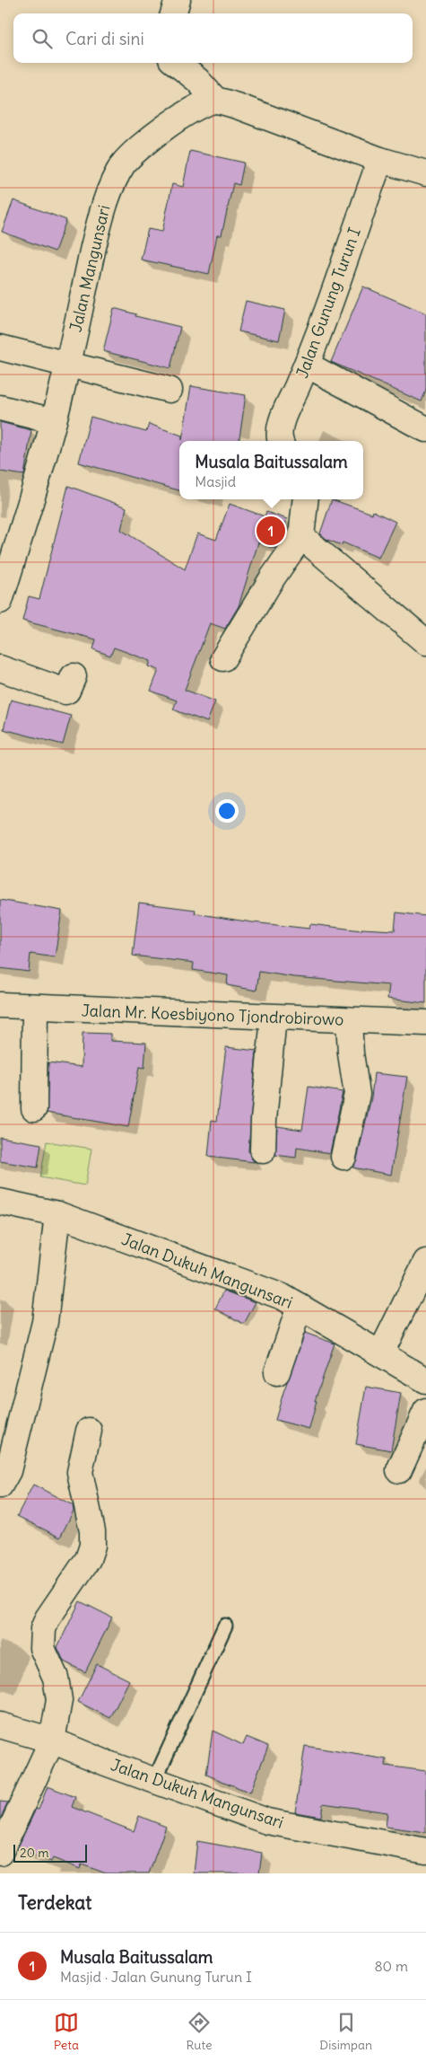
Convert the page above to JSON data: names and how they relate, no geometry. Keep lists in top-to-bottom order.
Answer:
{
  "streets": {
    "street": [
      "Jalan Mangunsari",
      "Jalan Gunung Turun I",
      "Jalan Mr. Koesbiyono Tjondrobirowo",
      "Jalan Dukuh Mangunsari"
    ]
  },
  "scale_bar": "20 m",
  "page": {
    "search": "Cari di sini",
    "popup": ["Musala Baitussalam", "Masjid"],
    "pins": "1",
    "scale": "20 m",
    "heading": "Terdekat",
    "list": [
      {
        "mark": "1",
        "name": "Musala Baitussalam",
        "note": "Masjid · Jalan Gunung Turun I",
        "value": "80 m"
      }
    ],
    "nav": ["Peta", "Rute", "Disimpan"]
  }
}
